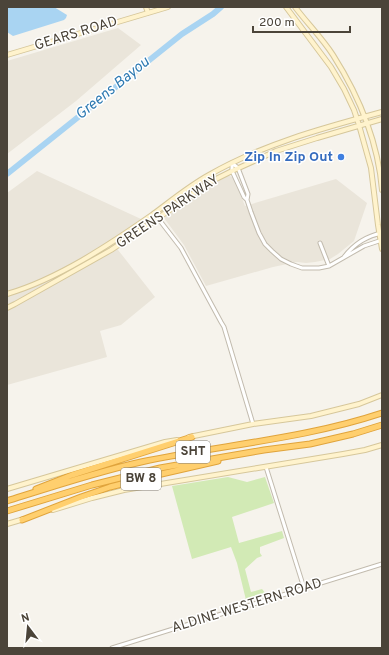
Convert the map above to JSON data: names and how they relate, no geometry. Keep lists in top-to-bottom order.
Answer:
{
  "streets": {
    "highway": ["SHT", "BW 8"],
    "main road": ["GEARS ROAD", "GREENS PARKWAY"],
    "street": ["ALDINE WESTERN ROAD"]
  },
  "crossings": [
    ["SHT", "BW 8"]
  ],
  "water": ["Greens Bayou"],
  "places": ["Zip In Zip Out"],
  "scale_bar": "200 m",
  "north": "top"
}
